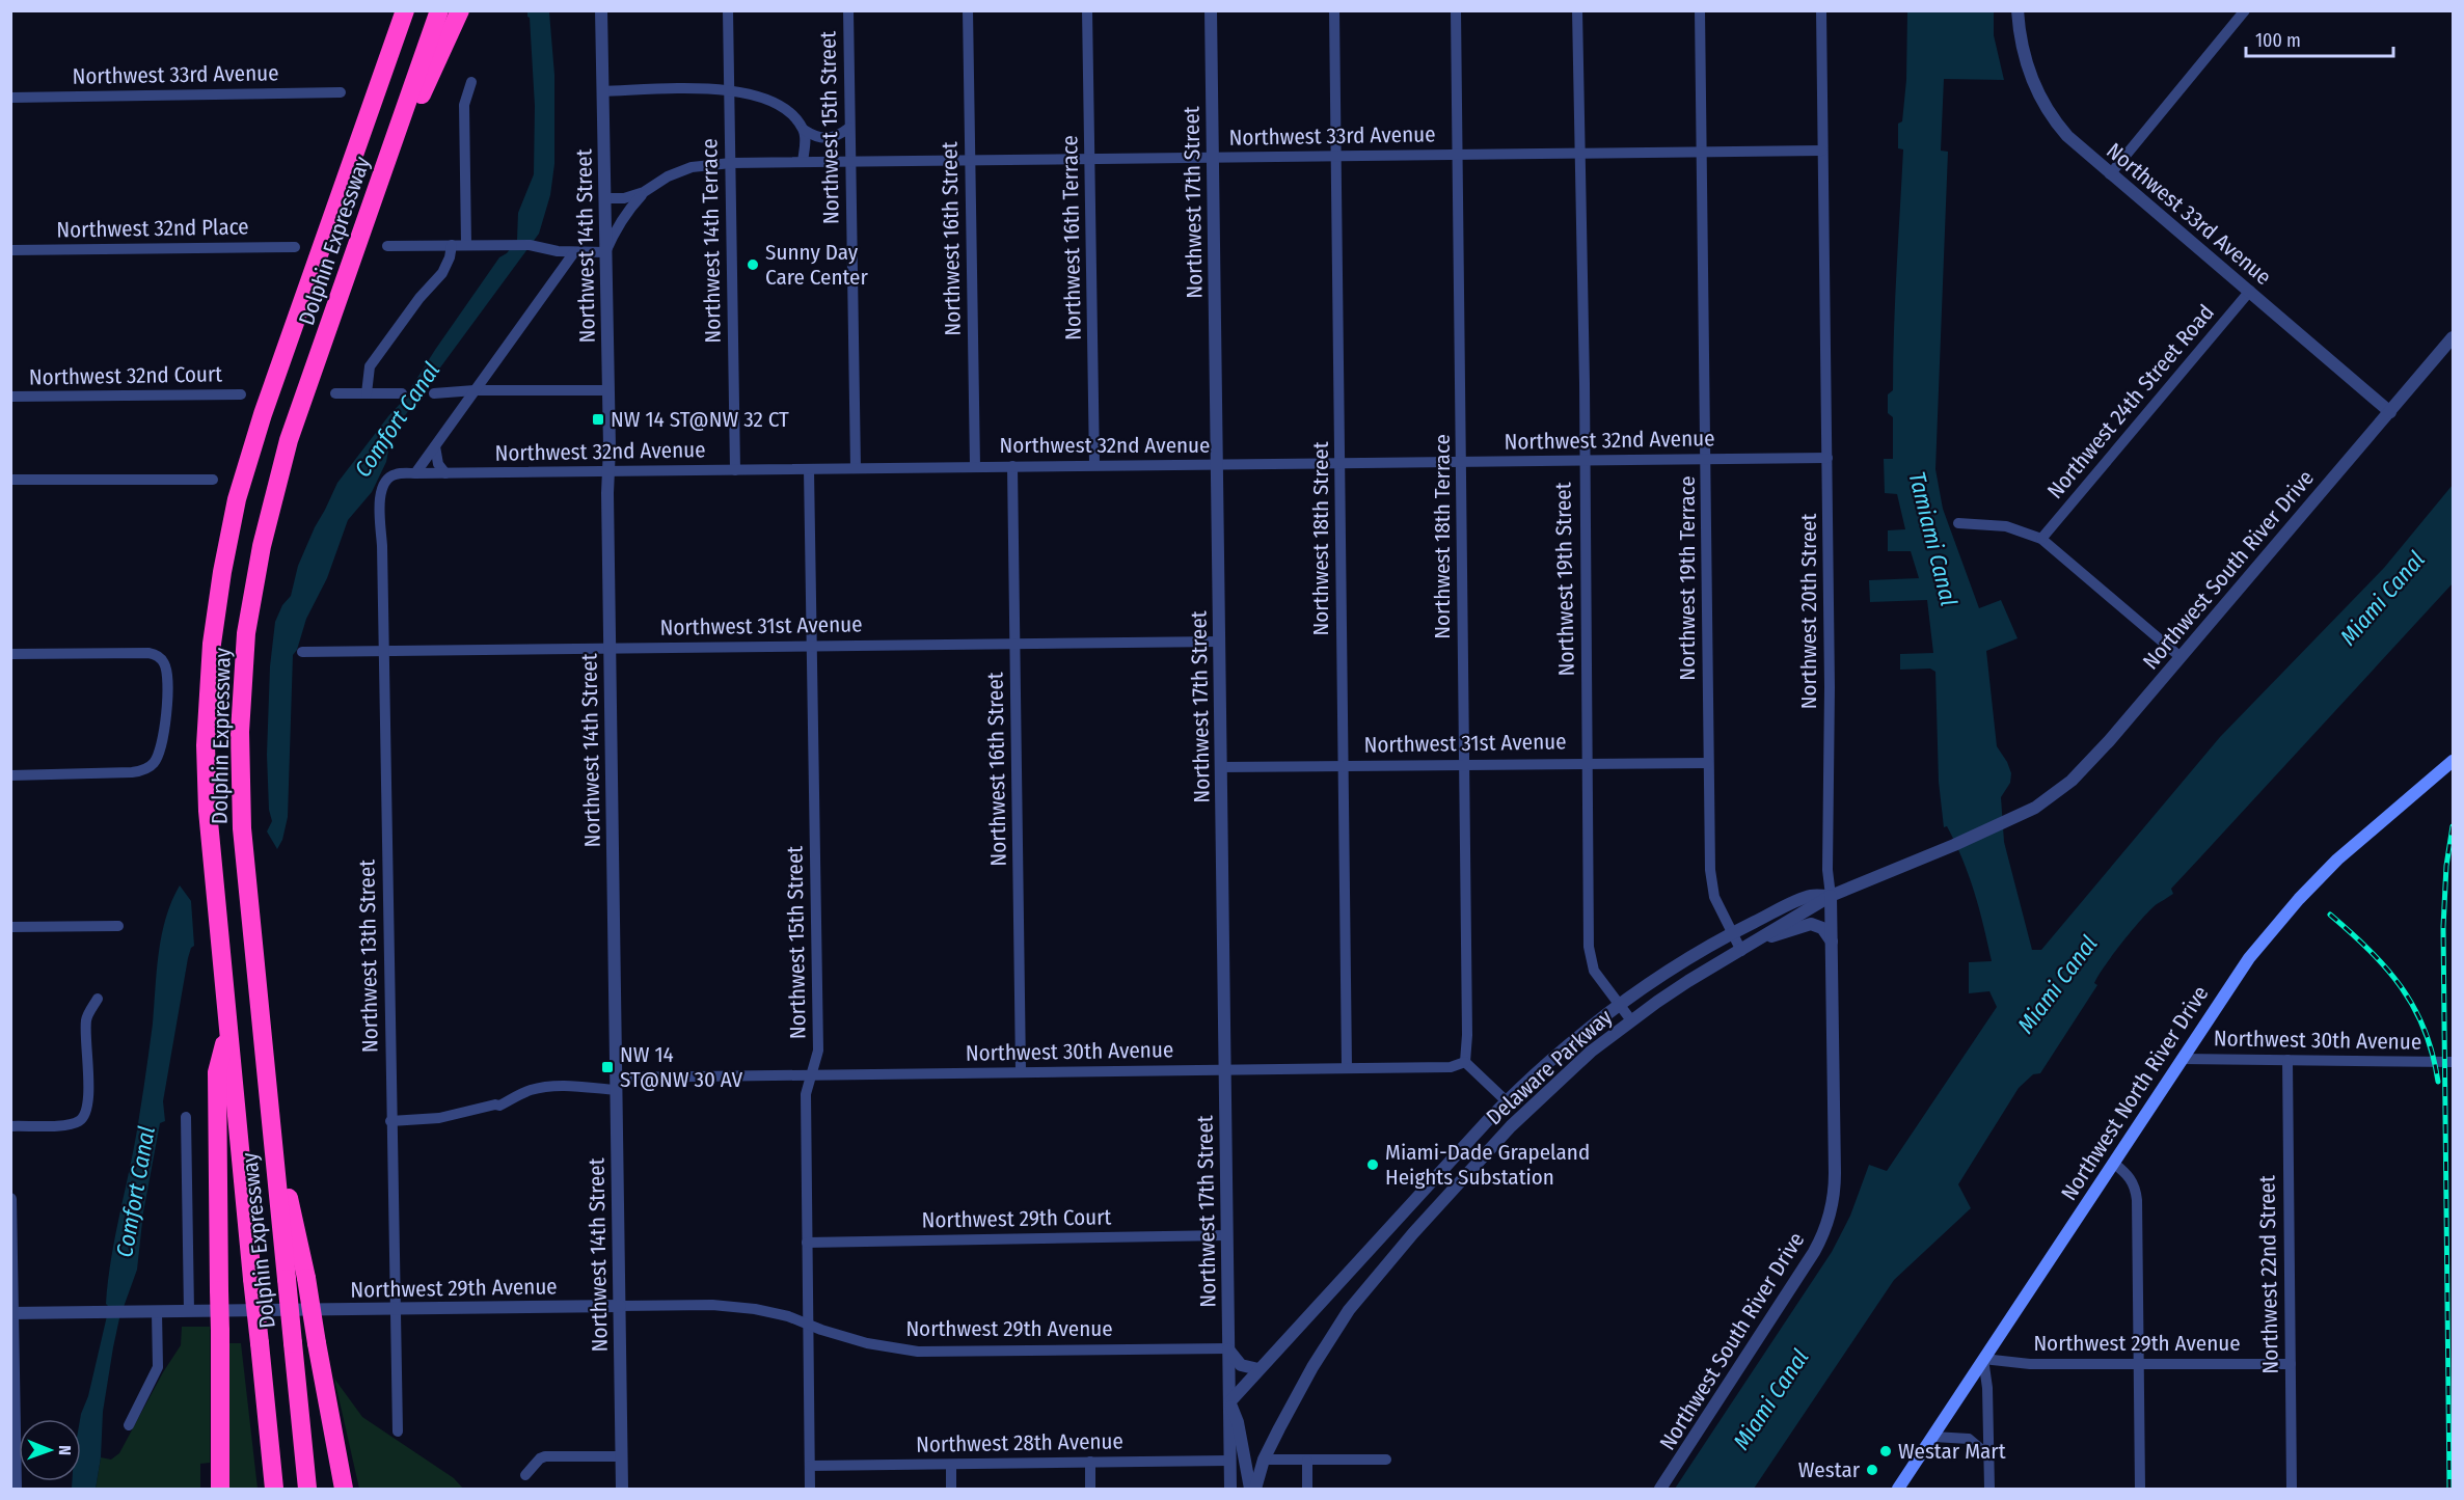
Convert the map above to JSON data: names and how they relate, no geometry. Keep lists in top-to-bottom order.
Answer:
{
  "streets": {
    "highway": ["Dolphin Expressway"],
    "main road": ["Northwest North River Drive"],
    "street": [
      "Northwest 33rd Avenue",
      "Northwest 15th Street",
      "Northwest 17th Street",
      "Northwest 32nd Place",
      "Northwest 16th Terrace",
      "Northwest 16th Street",
      "Northwest 14th Terrace",
      "Northwest 14th Street",
      "Northwest 32nd Court",
      "Northwest 24th Street Road",
      "Northwest 32nd Avenue",
      "Northwest 18th Terrace",
      "Northwest 18th Street",
      "Northwest South River Drive",
      "Northwest 19th Terrace",
      "Northwest 19th Street",
      "Northwest 20th Street",
      "Northwest 31st Avenue",
      "Northwest 13th Street",
      "Northwest 30th Avenue",
      "Delaware Parkway",
      "Northwest 29th Court",
      "Northwest 22nd Street",
      "Northwest 29th Avenue",
      "Northwest 28th Avenue"
    ]
  },
  "crossings": [
    ["Northwest 33rd Avenue", "Northwest 15th Street"],
    ["Northwest 33rd Avenue", "Northwest 17th Street"],
    ["Northwest 33rd Avenue", "Northwest 16th Terrace"],
    ["Northwest 33rd Avenue", "Northwest 16th Street"],
    ["Northwest 33rd Avenue", "Northwest 14th Terrace"],
    ["Northwest 33rd Avenue", "Northwest 24th Street Road"],
    ["Northwest 33rd Avenue", "Northwest 18th Terrace"],
    ["Northwest 33rd Avenue", "Northwest 18th Street"],
    ["Northwest 33rd Avenue", "Northwest South River Drive"],
    ["Northwest 33rd Avenue", "Northwest 19th Terrace"],
    ["Northwest 33rd Avenue", "Northwest 19th Street"],
    ["Northwest 33rd Avenue", "Northwest 20th Street"],
    ["Northwest 15th Street", "Northwest 32nd Avenue"],
    ["Northwest 15th Street", "Northwest 31st Avenue"],
    ["Northwest 15th Street", "Northwest 30th Avenue"],
    ["Northwest 15th Street", "Northwest 29th Court"],
    ["Northwest 15th Street", "Northwest 29th Avenue"],
    ["Northwest 15th Street", "Northwest 28th Avenue"],
    ["Northwest 17th Street", "Northwest 32nd Avenue"],
    ["Northwest 17th Street", "Northwest 31st Avenue"],
    ["Northwest 17th Street", "Northwest 30th Avenue"],
    ["Northwest 17th Street", "Delaware Parkway"],
    ["Northwest 17th Street", "Northwest 29th Court"],
    ["Northwest 17th Street", "Northwest 29th Avenue"],
    ["Northwest 17th Street", "Northwest 28th Avenue"],
    ["Northwest 16th Terrace", "Northwest 32nd Avenue"],
    ["Northwest 16th Street", "Northwest 32nd Avenue"],
    ["Northwest 16th Street", "Northwest 31st Avenue"],
    ["Northwest 16th Street", "Northwest 30th Avenue"],
    ["Northwest 14th Terrace", "Northwest 32nd Avenue"],
    ["Northwest 14th Street", "Northwest 32nd Avenue"],
    ["Northwest 14th Street", "Northwest 31st Avenue"],
    ["Northwest 14th Street", "Northwest 30th Avenue"],
    ["Northwest 14th Street", "Northwest 29th Avenue"],
    ["Northwest 32nd Avenue", "Northwest 18th Terrace"],
    ["Northwest 32nd Avenue", "Northwest 18th Street"],
    ["Northwest 32nd Avenue", "Northwest 19th Terrace"],
    ["Northwest 32nd Avenue", "Northwest 19th Street"],
    ["Northwest 32nd Avenue", "Northwest 20th Street"],
    ["Northwest 32nd Avenue", "Northwest 13th Street"],
    ["Northwest 18th Terrace", "Northwest 31st Avenue"],
    ["Northwest 18th Terrace", "Northwest 30th Avenue"],
    ["Northwest 18th Street", "Northwest 31st Avenue"],
    ["Northwest 18th Street", "Northwest 30th Avenue"],
    ["Northwest South River Drive", "Northwest 20th Street"],
    ["Northwest South River Drive", "Delaware Parkway"],
    ["Northwest 19th Terrace", "Northwest 31st Avenue"],
    ["Northwest 19th Terrace", "Delaware Parkway"],
    ["Northwest 19th Street", "Northwest 31st Avenue"],
    ["Northwest 19th Street", "Delaware Parkway"],
    ["Northwest 20th Street", "Delaware Parkway"],
    ["Northwest 31st Avenue", "Northwest 13th Street"],
    ["Northwest 13th Street", "Northwest 30th Avenue"],
    ["Northwest 13th Street", "Northwest 29th Avenue"],
    ["Northwest 30th Avenue", "Northwest North River Drive"],
    ["Northwest 30th Avenue", "Northwest 22nd Street"],
    ["Northwest North River Drive", "Northwest 29th Avenue"],
    ["Northwest 22nd Street", "Northwest 29th Avenue"]
  ],
  "water": ["Comfort Canal", "Tamiami Canal", "Miami Canal"],
  "places": {
    "other": [
      "Sunny Day Care Center",
      "Miami-Dade Grapeland Heights Substation",
      "Westar Mart",
      "Westar"
    ],
    "transit": ["NW 14 ST@NW 32 CT", "NW 14 ST@NW 30 AV"]
  },
  "scale_bar": "100 m",
  "north": "right"
}
